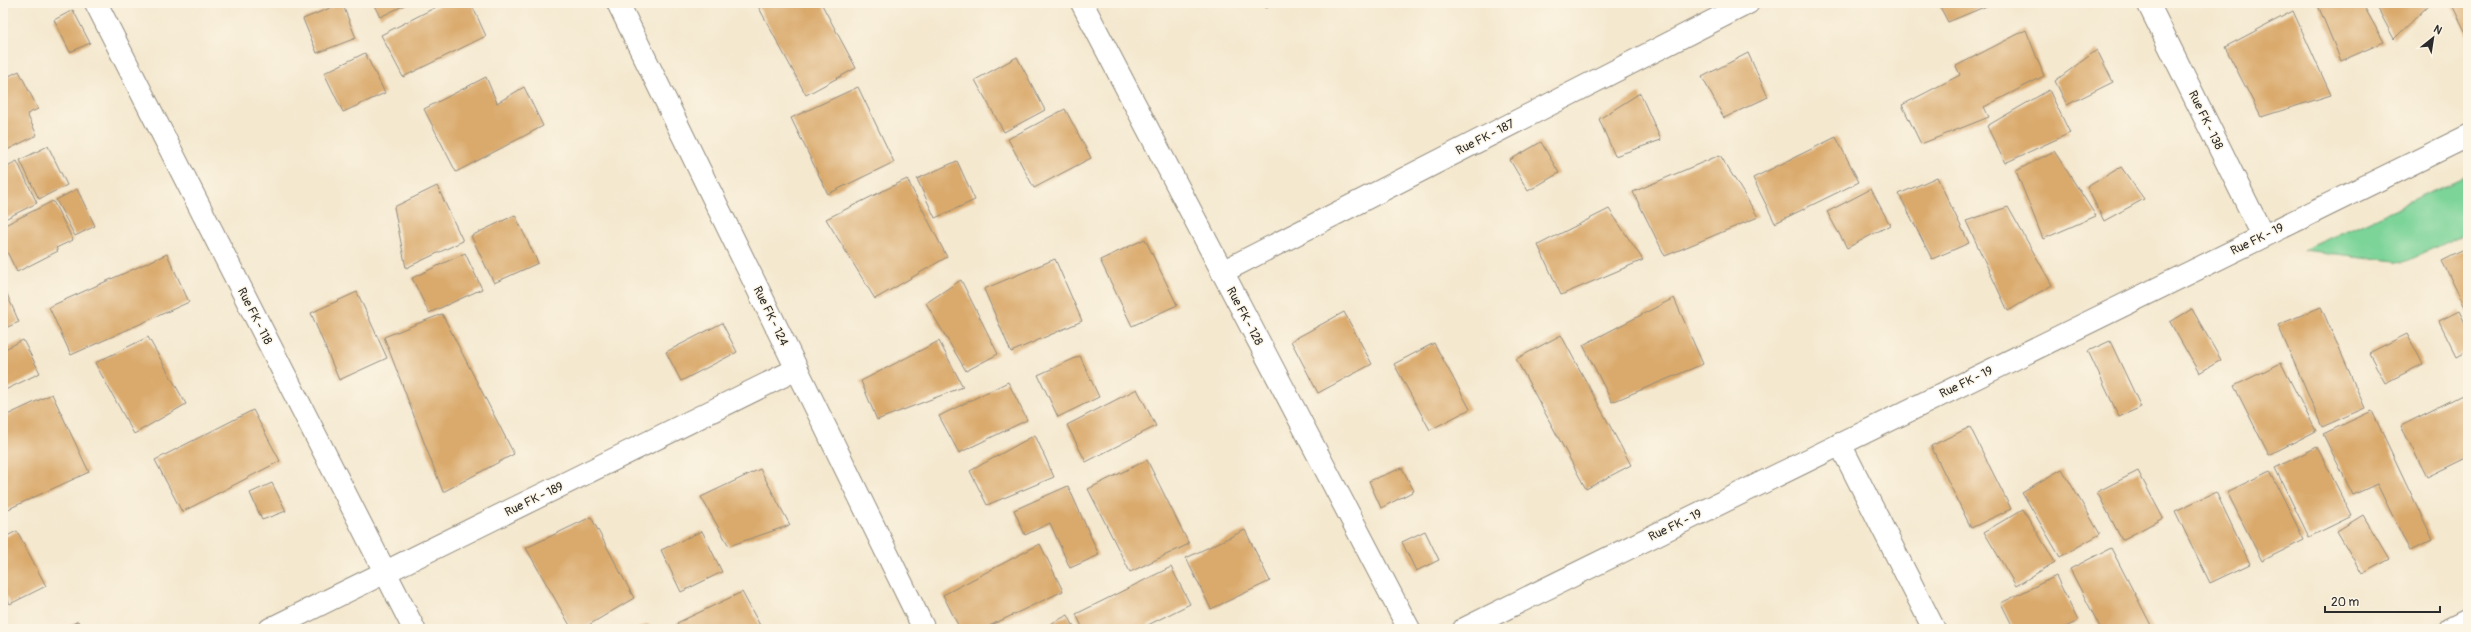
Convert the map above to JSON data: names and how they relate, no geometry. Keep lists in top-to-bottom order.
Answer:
{
  "streets": {
    "street": [
      "Rue FK - 138",
      "Rue FK - 187",
      "Rue FK - 19",
      "Rue FK - 118",
      "Rue FK - 124",
      "Rue FK - 128",
      "Rue FK - 189"
    ]
  },
  "crossings": [
    ["Rue FK - 138", "Rue FK - 19"],
    ["Rue FK - 187", "Rue FK - 128"],
    ["Rue FK - 118", "Rue FK - 189"],
    ["Rue FK - 124", "Rue FK - 189"]
  ],
  "scale_bar": "20 m",
  "north": "top right"
}
